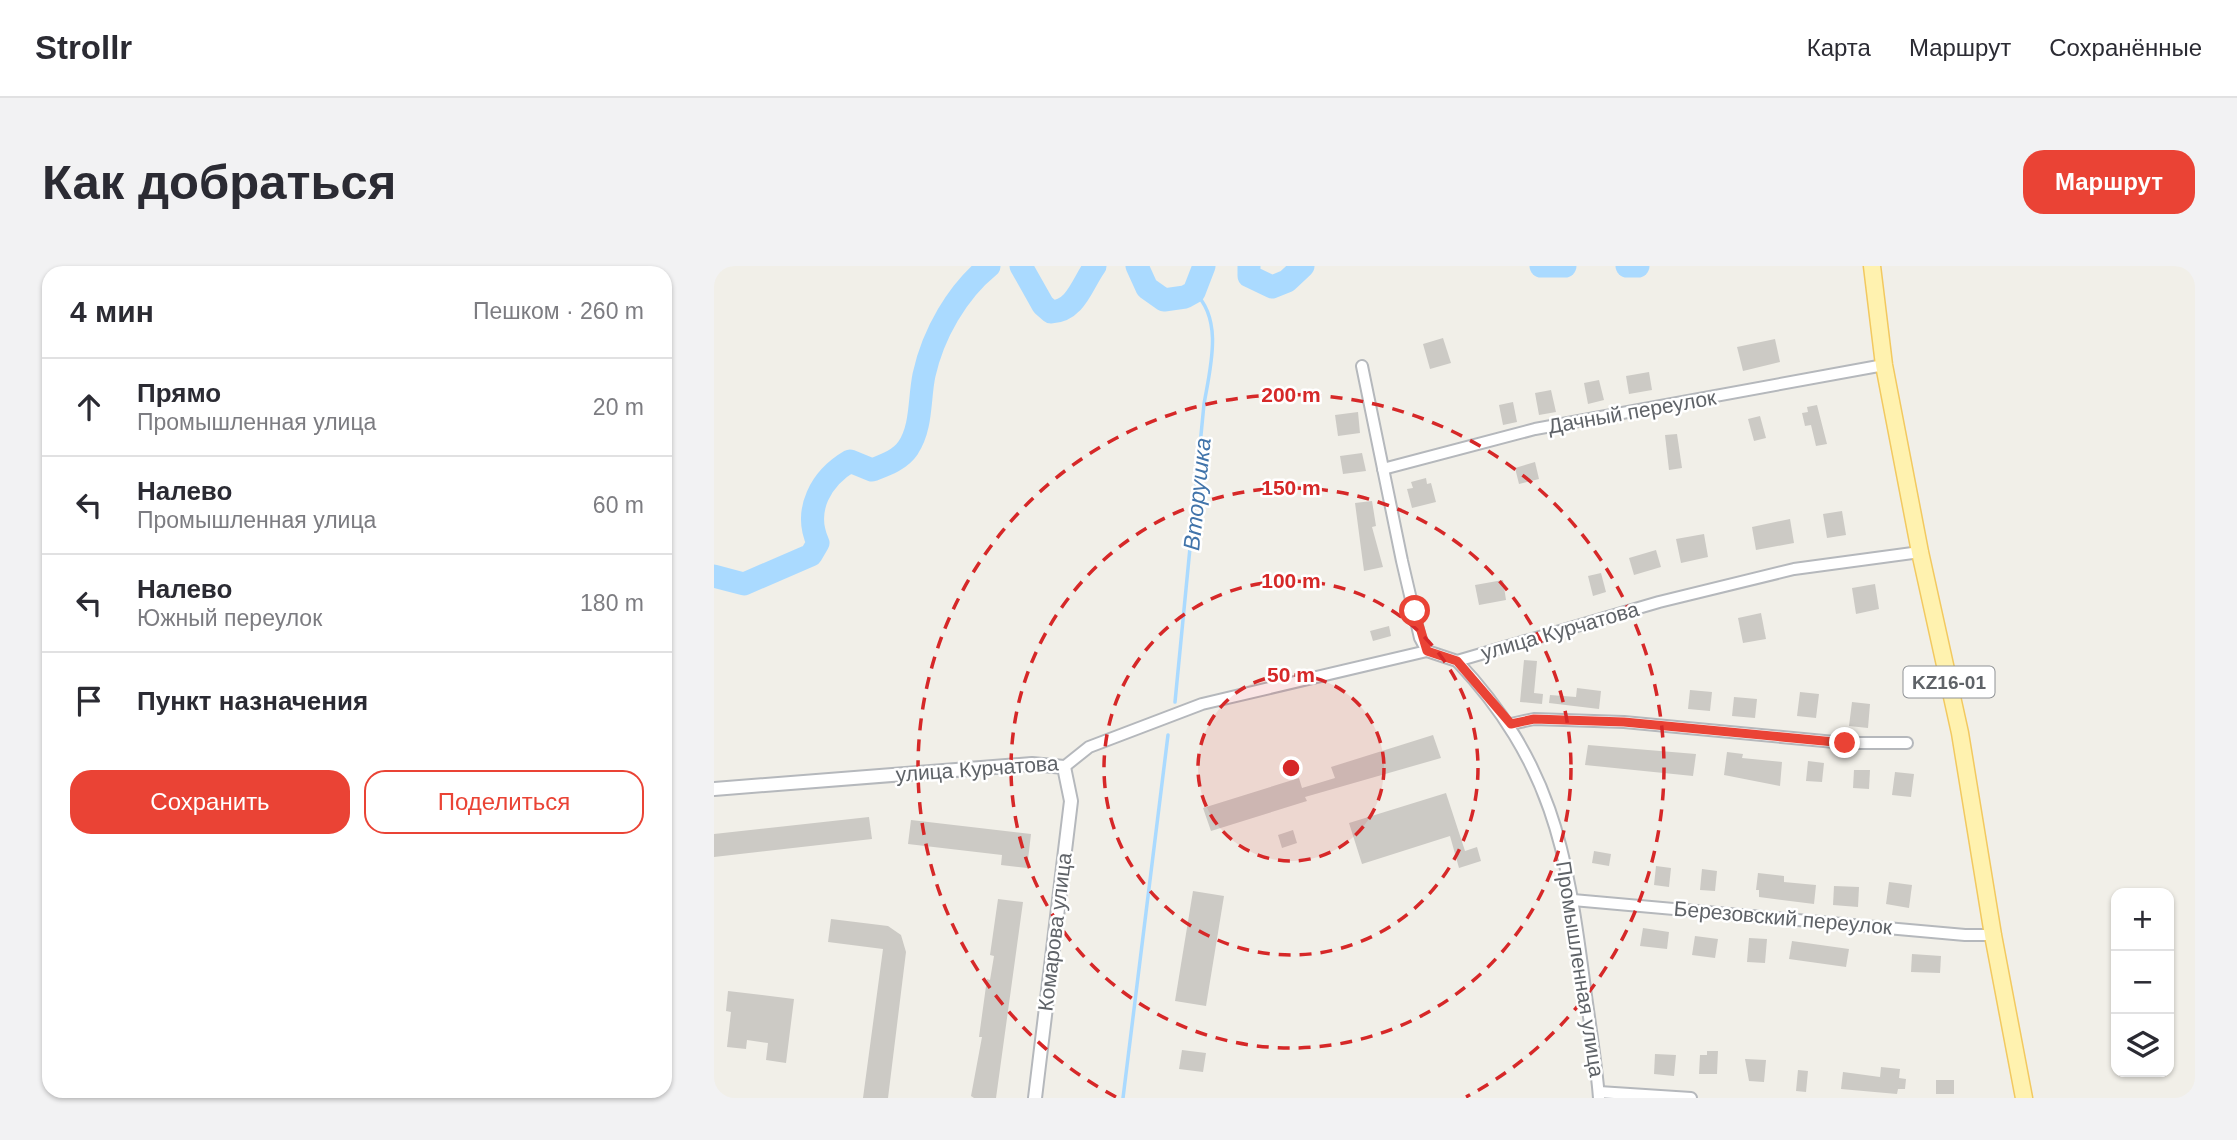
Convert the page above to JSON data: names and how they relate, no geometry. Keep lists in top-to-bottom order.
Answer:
{
  "streets": {
    "main road": ["KZ16-01"],
    "street": [
      "Дачный переулок",
      "улица Курчатова",
      "Березовский переулок",
      "Комарова улица",
      "Промышленная улица"
    ]
  },
  "crossings": [
    ["Дачный переулок", "KZ16-01"],
    ["улица Курчатова", "KZ16-01"],
    ["улица Курчатова", "Комарова улица"],
    ["улица Курчатова", "Промышленная улица"],
    ["KZ16-01", "Березовский переулок"],
    ["Березовский переулок", "Промышленная улица"]
  ],
  "water": ["Вторушка"],
  "page": {
    "header": "Strollr",
    "nav": ["Карта", "Маршрут", "Сохранённые"],
    "buttons": [
      "Маршрут",
      ["Сохранить", "Поделиться"]
    ],
    "title": "Как добраться",
    "heading": ["4 мин", "Пешком · 260 m"],
    "list": [
      ["Прямо", "Промышленная улица", "20 m"],
      ["Налево", "Промышленная улица", "60 m"],
      ["Налево", "Южный переулок", "180 m"],
      "Пункт назначения"
    ],
    "map_buttons": ["+", "−"]
  },
  "rings": [
    "200 m",
    "150 m",
    "100 m",
    "50 m"
  ]
}
